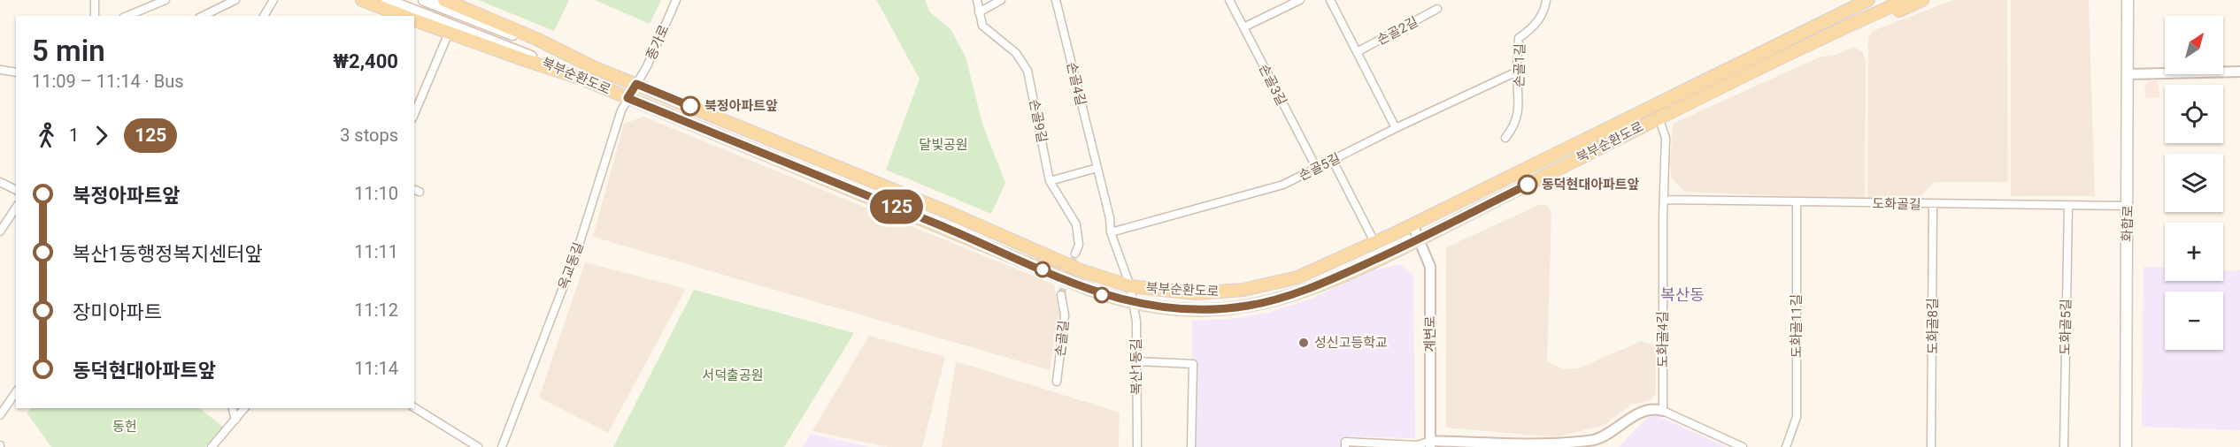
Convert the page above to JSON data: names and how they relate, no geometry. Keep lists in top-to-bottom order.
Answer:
{
  "streets": {
    "main road": ["북부순환도로", "화합로"],
    "street": [
      "손골2길",
      "종가로",
      "손골1길",
      "손골4길",
      "손골3길",
      "손골9길",
      "손골5길",
      "도화골길",
      "옥교동길",
      "도화골11길",
      "도화골8길",
      "도화골5길",
      "계변로",
      "손골길",
      "도화골4길",
      "복산1동길"
    ]
  },
  "crossings": [
    ["종가로", "북부순환도로"],
    ["종가로", "옥교동길"],
    ["손골1길", "손골5길"],
    ["북부순환도로", "손골4길"],
    ["북부순환도로", "옥교동길"],
    ["북부순환도로", "계변로"],
    ["북부순환도로", "도화골4길"],
    ["북부순환도로", "복산1동길"],
    ["손골4길", "손골5길"],
    ["손골4길", "복산1동길"],
    ["손골3길", "손골5길"],
    ["도화골길", "화합로"],
    ["도화골길", "도화골11길"],
    ["도화골길", "도화골8길"],
    ["도화골길", "도화골5길"],
    ["도화골길", "도화골4길"]
  ],
  "districts": ["복산동"],
  "parks": ["달빛공원", "서덕출공원", "동헌"],
  "places": ["북정아파트앞", "동덕현대아파트앞", "성신고등학교"],
  "lines": ["bus line 125"],
  "north": "top right",
  "page": {
    "on_map": "125",
    "map_buttons": ["+", "−"],
    "heading": ["5 min", "11:09 – 11:14 · Bus", "₩2,400"],
    "legs": ["1", "125", "3 stops"],
    "list": [
      {
        "name": "북정아파트앞",
        "value": "11:10"
      },
      {
        "name": "복산1동행정복지센터앞",
        "value": "11:11"
      },
      {
        "name": "장미아파트",
        "value": "11:12"
      },
      {
        "name": "동덕현대아파트앞",
        "value": "11:14"
      }
    ]
  }
}
